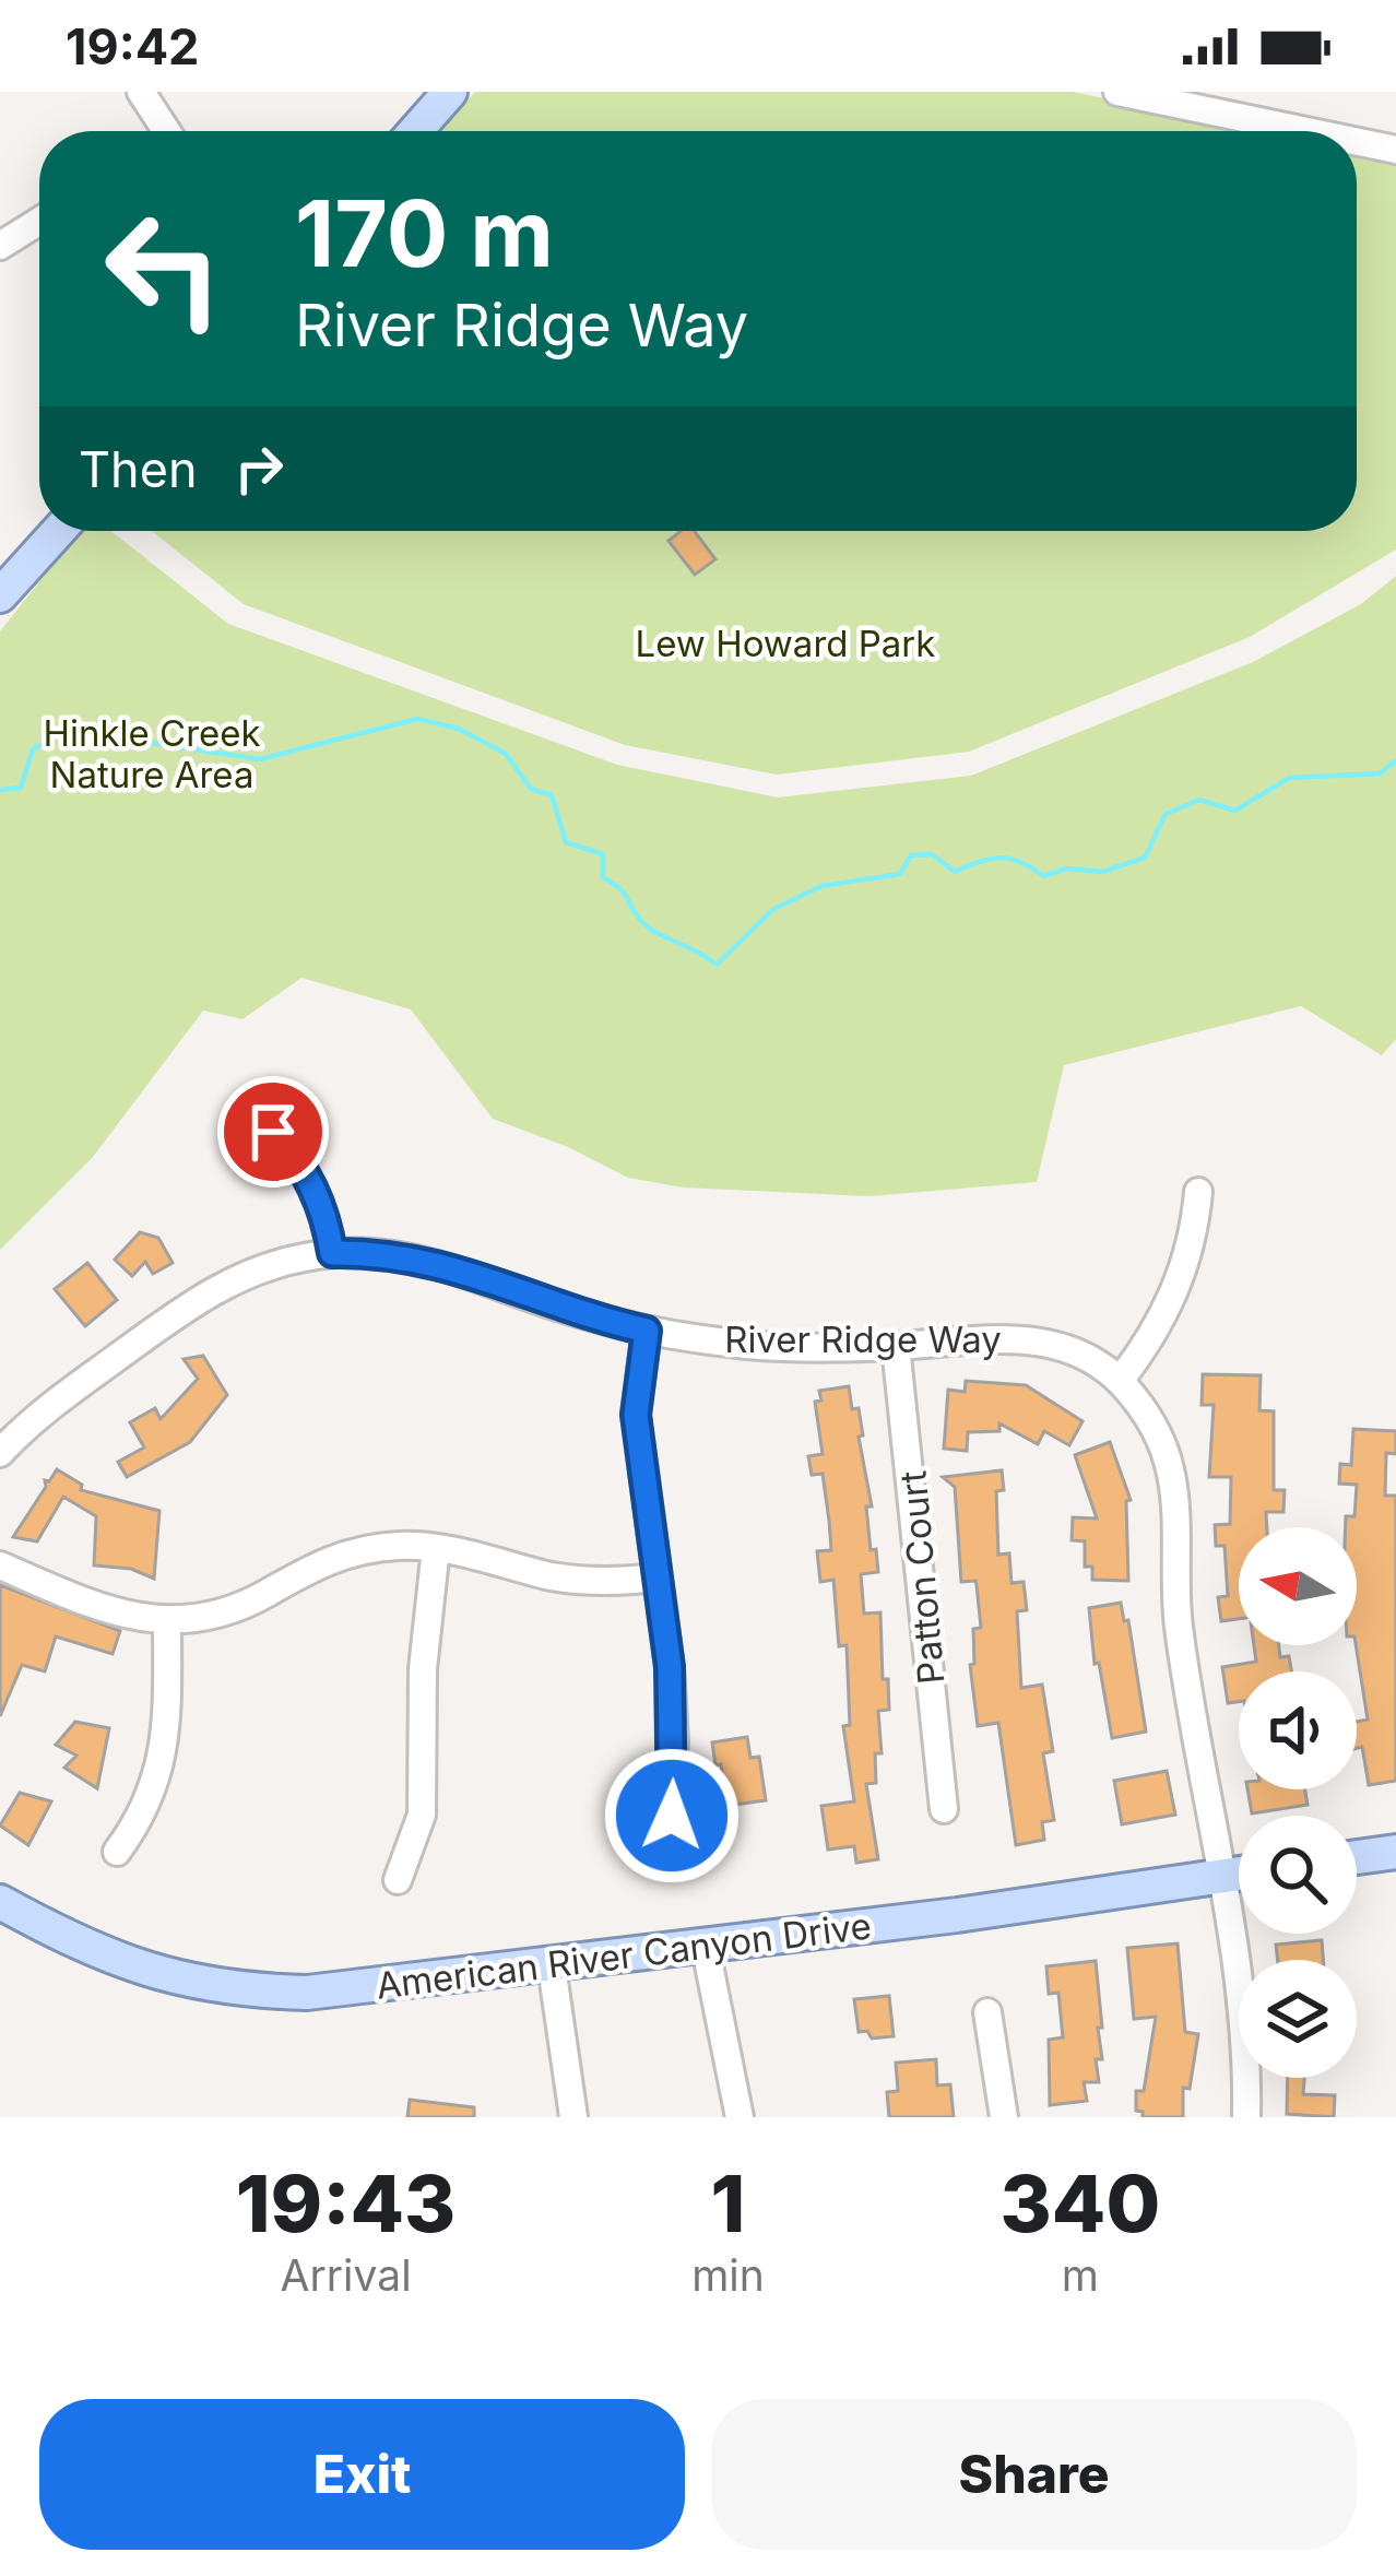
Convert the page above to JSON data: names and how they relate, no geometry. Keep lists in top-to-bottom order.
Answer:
{
  "streets": {
    "main road": ["American River Canyon Drive"],
    "street": ["River Ridge Way", "Patton Court"]
  },
  "crossings": [
    ["River Ridge Way", "Patton Court"],
    ["River Ridge Way", "American River Canyon Drive"]
  ],
  "parks": ["Lew Howard Park", "Hinkle Creek Nature Area"],
  "north": "left",
  "page": {
    "status": "19:42",
    "turn": ["170 m", "River Ridge Way"],
    "then": "Then",
    "eta": [
      "19:43",
      "Arrival",
      "1",
      "min",
      "340",
      "m"
    ],
    "buttons": ["Exit", "Share"]
  }
}
